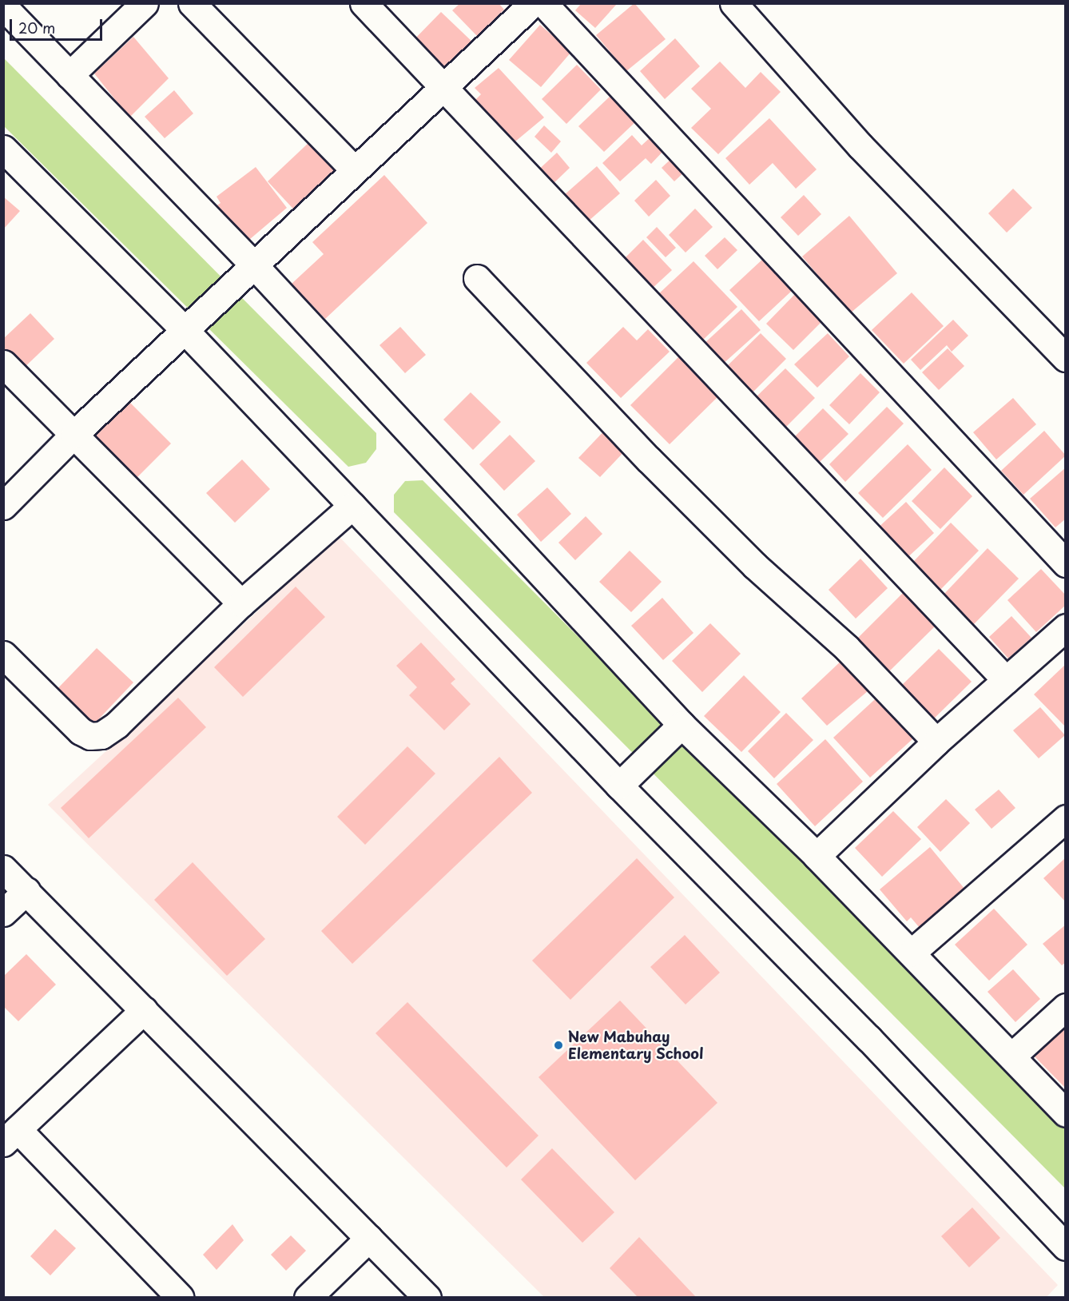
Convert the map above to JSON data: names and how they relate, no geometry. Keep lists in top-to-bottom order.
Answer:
{
  "places": ["New Mabuhay Elementary School"],
  "scale_bar": "20 m"
}
